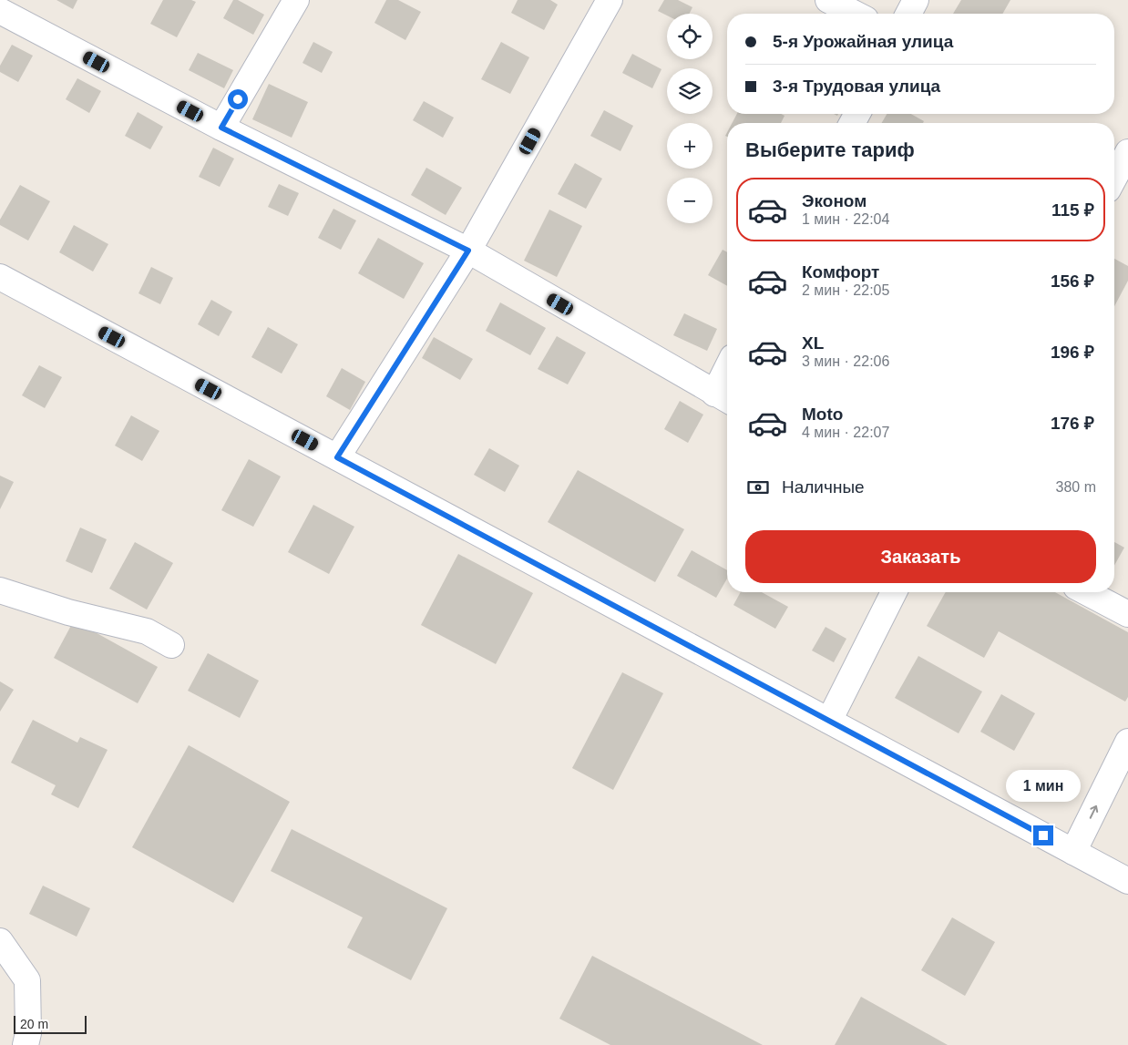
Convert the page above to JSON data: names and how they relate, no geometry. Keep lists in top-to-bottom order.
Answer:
{
  "scale_bar": "20 m",
  "page": {
    "map_buttons": ["+", "−"],
    "banner": ["5-я Урожайная улица", "3-я Трудовая улица"],
    "heading": "Выберите тариф",
    "list": [
      {
        "name": "Эконом",
        "note": "1 мин · 22:04",
        "value": "115 ₽"
      },
      {
        "name": "Комфорт",
        "note": "2 мин · 22:05",
        "value": "156 ₽"
      },
      {
        "name": "XL",
        "note": "3 мин · 22:06",
        "value": "196 ₽"
      },
      {
        "name": "Moto",
        "note": "4 мин · 22:07",
        "value": "176 ₽"
      }
    ],
    "pay": ["Наличные", "380 m"],
    "buttons": "Заказать",
    "bubble": "1 мин",
    "scale": "20 m"
  }
}
